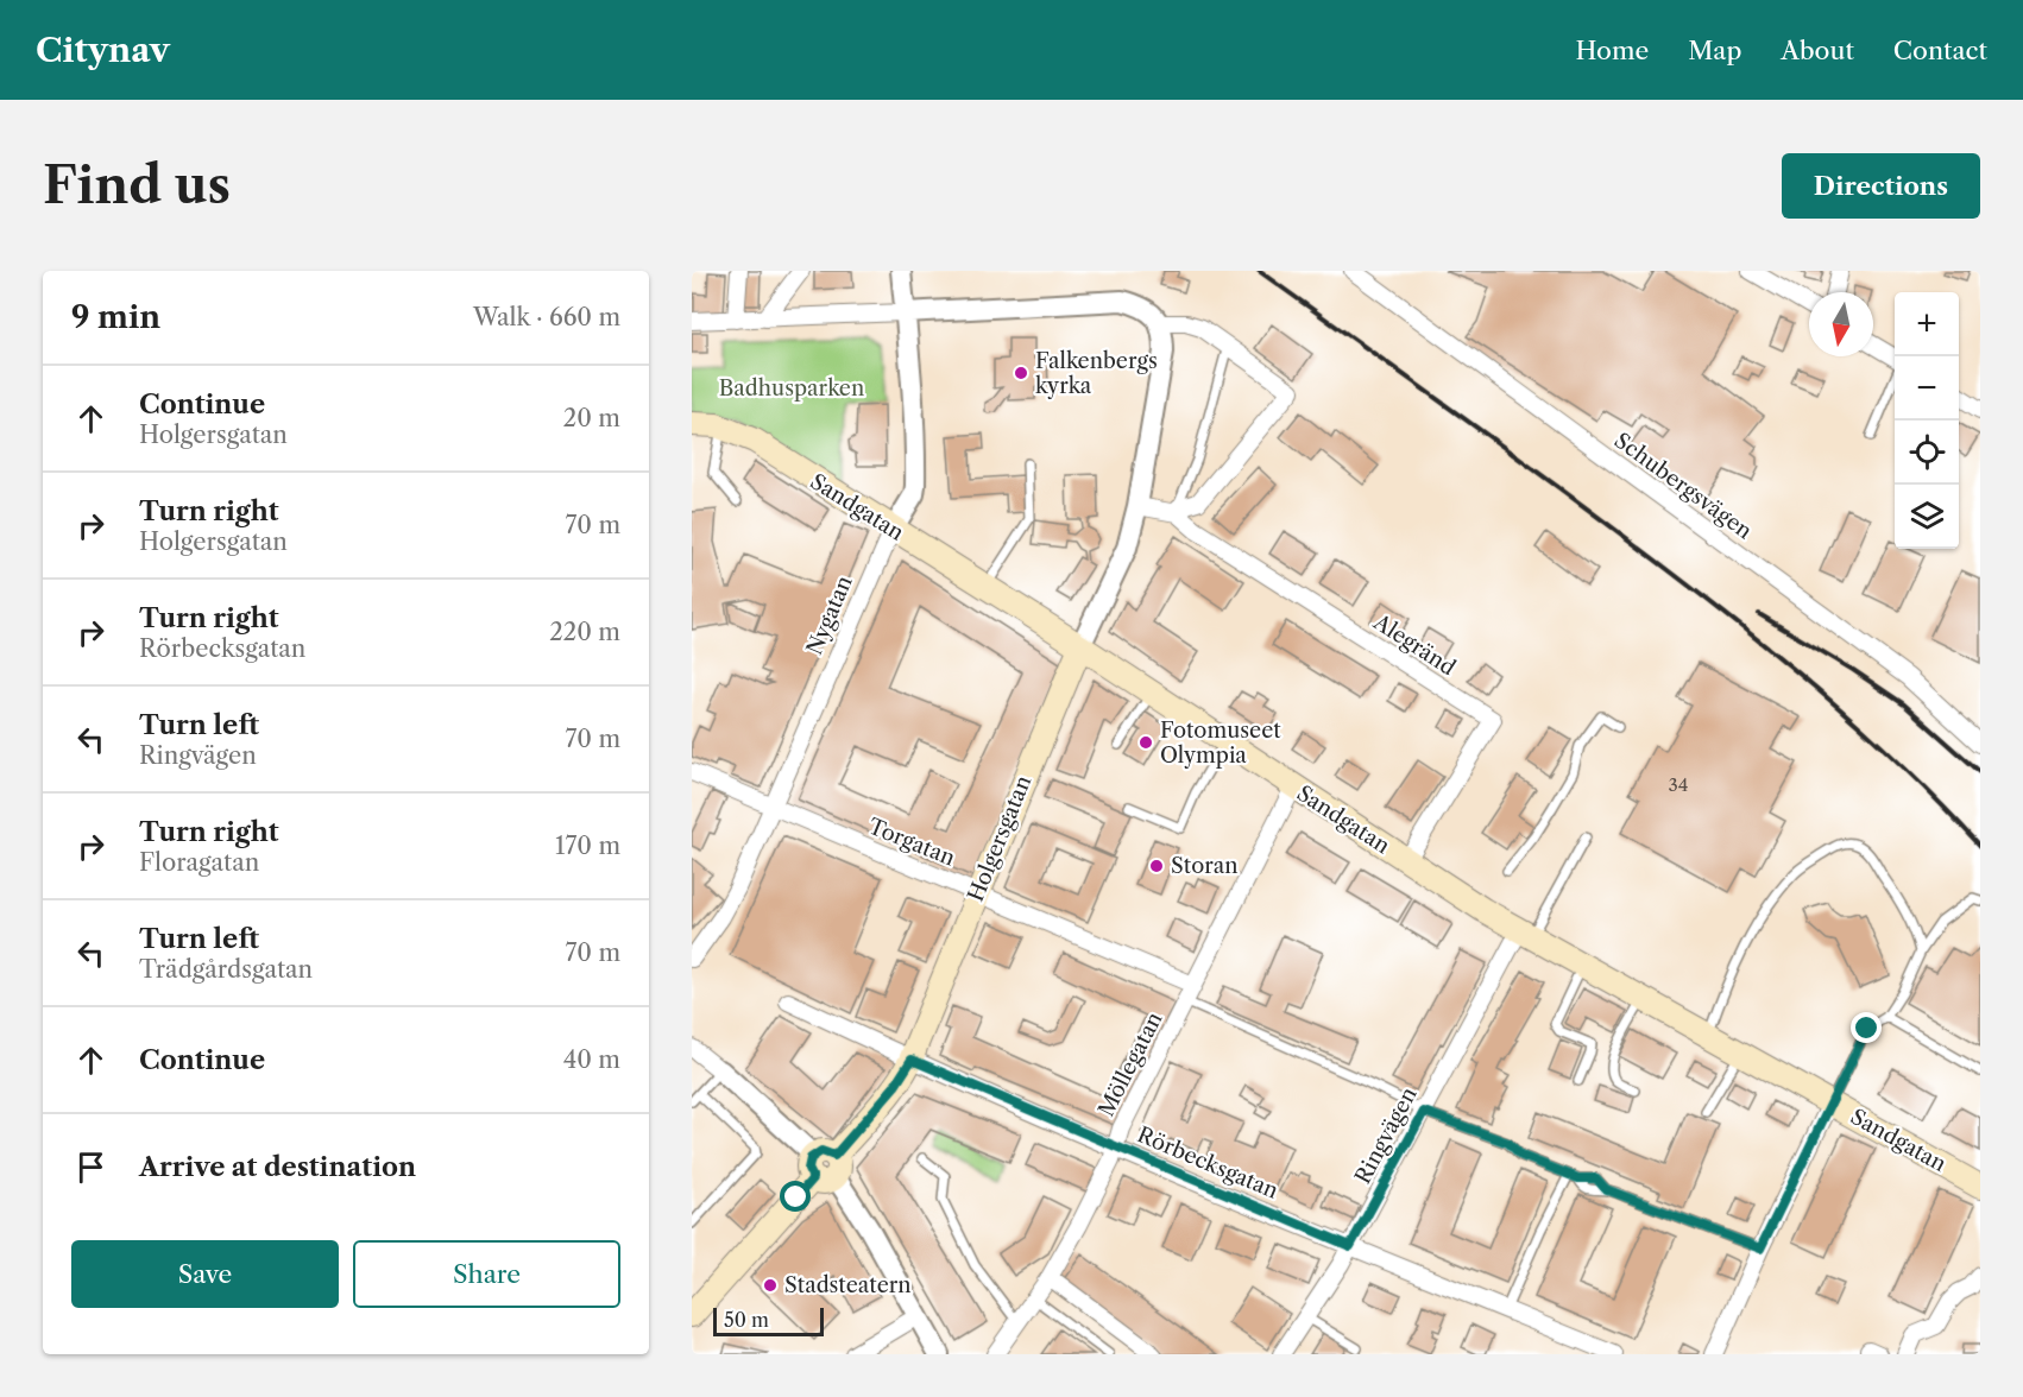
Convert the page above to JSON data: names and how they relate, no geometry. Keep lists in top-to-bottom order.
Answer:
{
  "streets": {
    "main road": ["Sandgatan", "Holgersgatan"],
    "street": [
      "Schubergsvägen",
      "Nygatan",
      "Alegränd",
      "Torgatan",
      "Möllegatan",
      "Ringvägen",
      "Rörbecksgatan"
    ]
  },
  "crossings": [
    ["Sandgatan", "Nygatan"],
    ["Sandgatan", "Alegränd"],
    ["Sandgatan", "Holgersgatan"],
    ["Sandgatan", "Möllegatan"],
    ["Sandgatan", "Ringvägen"],
    ["Nygatan", "Torgatan"],
    ["Holgersgatan", "Torgatan"],
    ["Holgersgatan", "Rörbecksgatan"],
    ["Torgatan", "Möllegatan"],
    ["Möllegatan", "Rörbecksgatan"],
    ["Ringvägen", "Rörbecksgatan"]
  ],
  "parks": ["Badhusparken"],
  "places": [
    "Falkenbergs kyrka",
    "Fotomuseet Olympia",
    "Storan",
    "Stadsteatern"
  ],
  "house_numbers": ["34"],
  "scale_bar": "50 m",
  "north": "bottom",
  "page": {
    "header": "Citynav",
    "nav": [
      "Home",
      "Map",
      "About",
      "Contact"
    ],
    "buttons": [
      "Directions",
      ["Save", "Share"]
    ],
    "title": "Find us",
    "heading": ["9 min", "Walk · 660 m"],
    "map_buttons": ["+", "−"],
    "list": [
      ["Continue", "Holgersgatan", "20 m"],
      ["Turn right", "Holgersgatan", "70 m"],
      ["Turn right", "Rörbecksgatan", "220 m"],
      ["Turn left", "Ringvägen", "70 m"],
      ["Turn right", "Floragatan", "170 m"],
      ["Turn left", "Trädgårdsgatan", "70 m"],
      ["Continue", "40 m"],
      "Arrive at destination"
    ],
    "scale": "50 m"
  }
}
